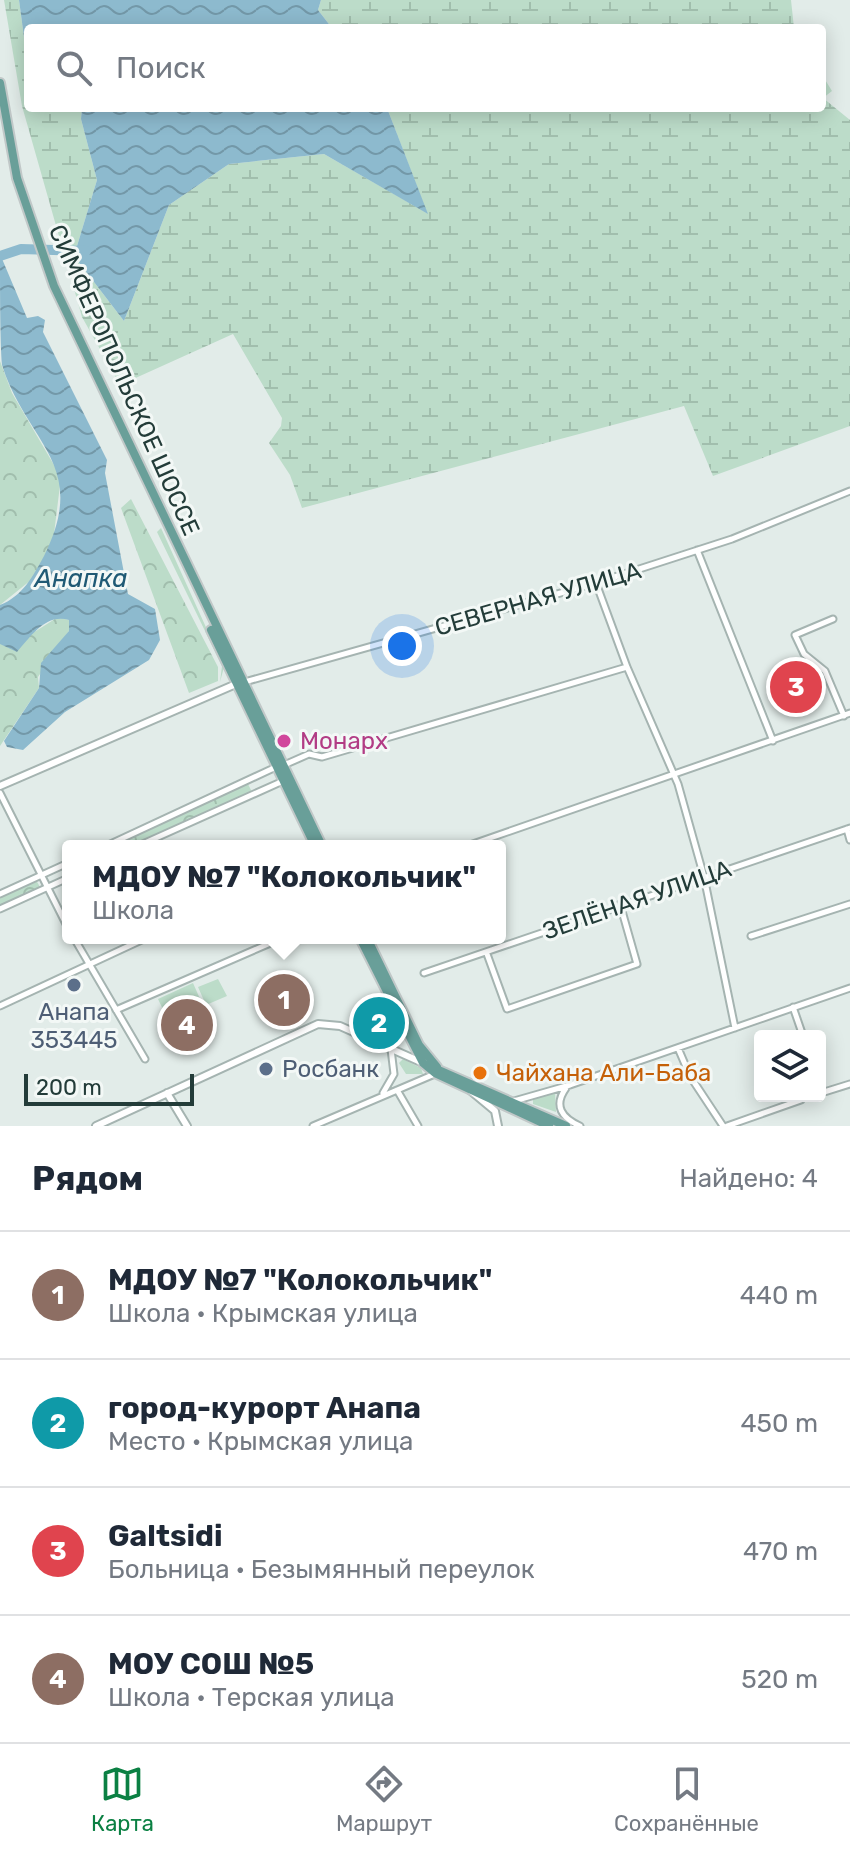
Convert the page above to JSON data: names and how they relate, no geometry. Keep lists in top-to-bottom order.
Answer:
{
  "streets": {
    "main road": ["СИМФЕРОПОЛЬСКОЕ ШОССЕ"],
    "street": ["СЕВЕРНАЯ УЛИЦА", "ЗЕЛЁНАЯ УЛИЦА"]
  },
  "crossings": [
    ["СИМФЕРОПОЛЬСКОЕ ШОССЕ", "СЕВЕРНАЯ УЛИЦА"]
  ],
  "water": ["Анапка"],
  "places": [
    "Монарх",
    "Анапа 353445",
    "Росбанк",
    "Чайхана Али-Баба"
  ],
  "scale_bar": "200 m",
  "page": {
    "search": "Поиск",
    "pins": [
      "3",
      "1",
      "2",
      "4"
    ],
    "popup": ["МДОУ №7 \"Колокольчик\"", "Школа"],
    "scale": "200 m",
    "heading": ["Рядом", "Найдено: 4"],
    "list": [
      {
        "mark": "1",
        "name": "МДОУ №7 \"Колокольчик\"",
        "note": "Школа · Крымская улица",
        "value": "440 m"
      },
      {
        "mark": "2",
        "name": "город-курорт Анапа",
        "note": "Место · Крымская улица",
        "value": "450 m"
      },
      {
        "mark": "3",
        "name": "Galtsidi",
        "note": "Больница · Безымянный переулок",
        "value": "470 m"
      },
      {
        "mark": "4",
        "name": "МОУ СОШ №5",
        "note": "Школа · Терская улица",
        "value": "520 m"
      }
    ],
    "nav": ["Карта", "Маршрут", "Сохранённые"]
  }
}
